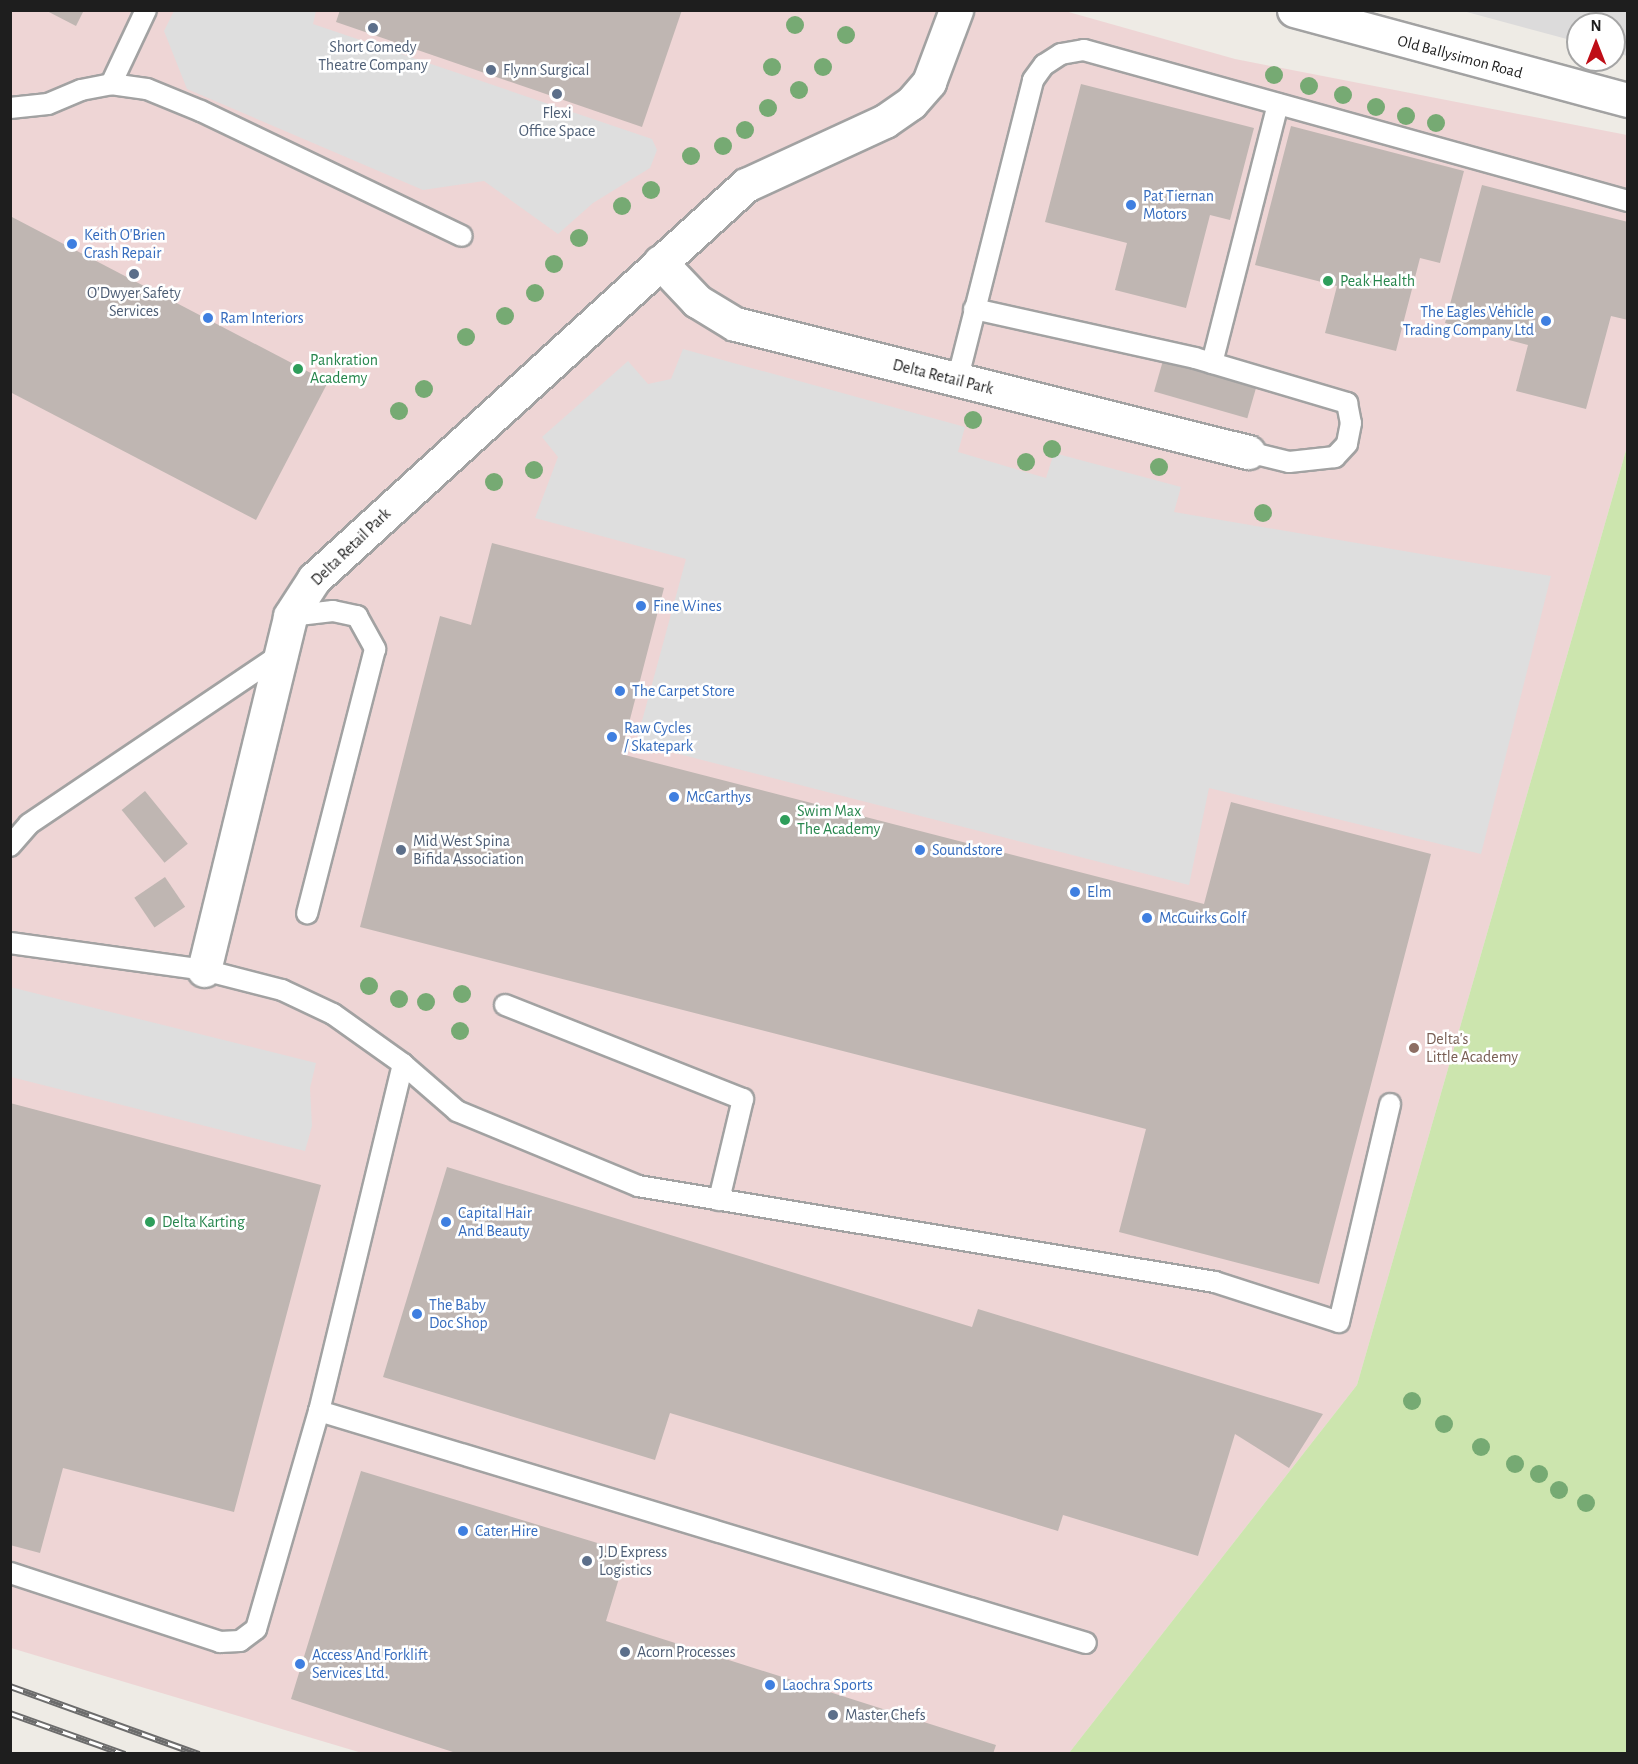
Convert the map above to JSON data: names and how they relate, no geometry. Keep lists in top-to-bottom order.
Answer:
{
  "streets": {
    "street": ["Old Ballysimon Road", "Delta Retail Park"]
  },
  "places": [
    "Short Comedy Theatre Company",
    "Flynn Surgical",
    "Flexi Office Space",
    "Pat Tiernan Motors",
    "Keith O'Brien Crash Repair",
    "O'Dwyer Safety Services",
    "Peak Health",
    "Ram Interiors",
    "The Eagles Vehicle Trading Company Ltd",
    "Pankration Academy",
    "Fine Wines",
    "The Carpet Store",
    "Raw Cycles / Skatepark",
    "McCarthys",
    "Swim Max The Academy",
    "Mid West Spina Bifida Association",
    "Soundstore",
    "Elm",
    "McGuirks Golf",
    "Delta's Little Academy",
    "Delta Karting",
    "Capital Hair And Beauty",
    "The Baby Doc Shop",
    "Cater Hire",
    "J.D Express Logistics",
    "Acorn Processes",
    "Access And Forklift Services Ltd.",
    "Laochra Sports",
    "Master Chefs"
  ],
  "north": "top"
}
